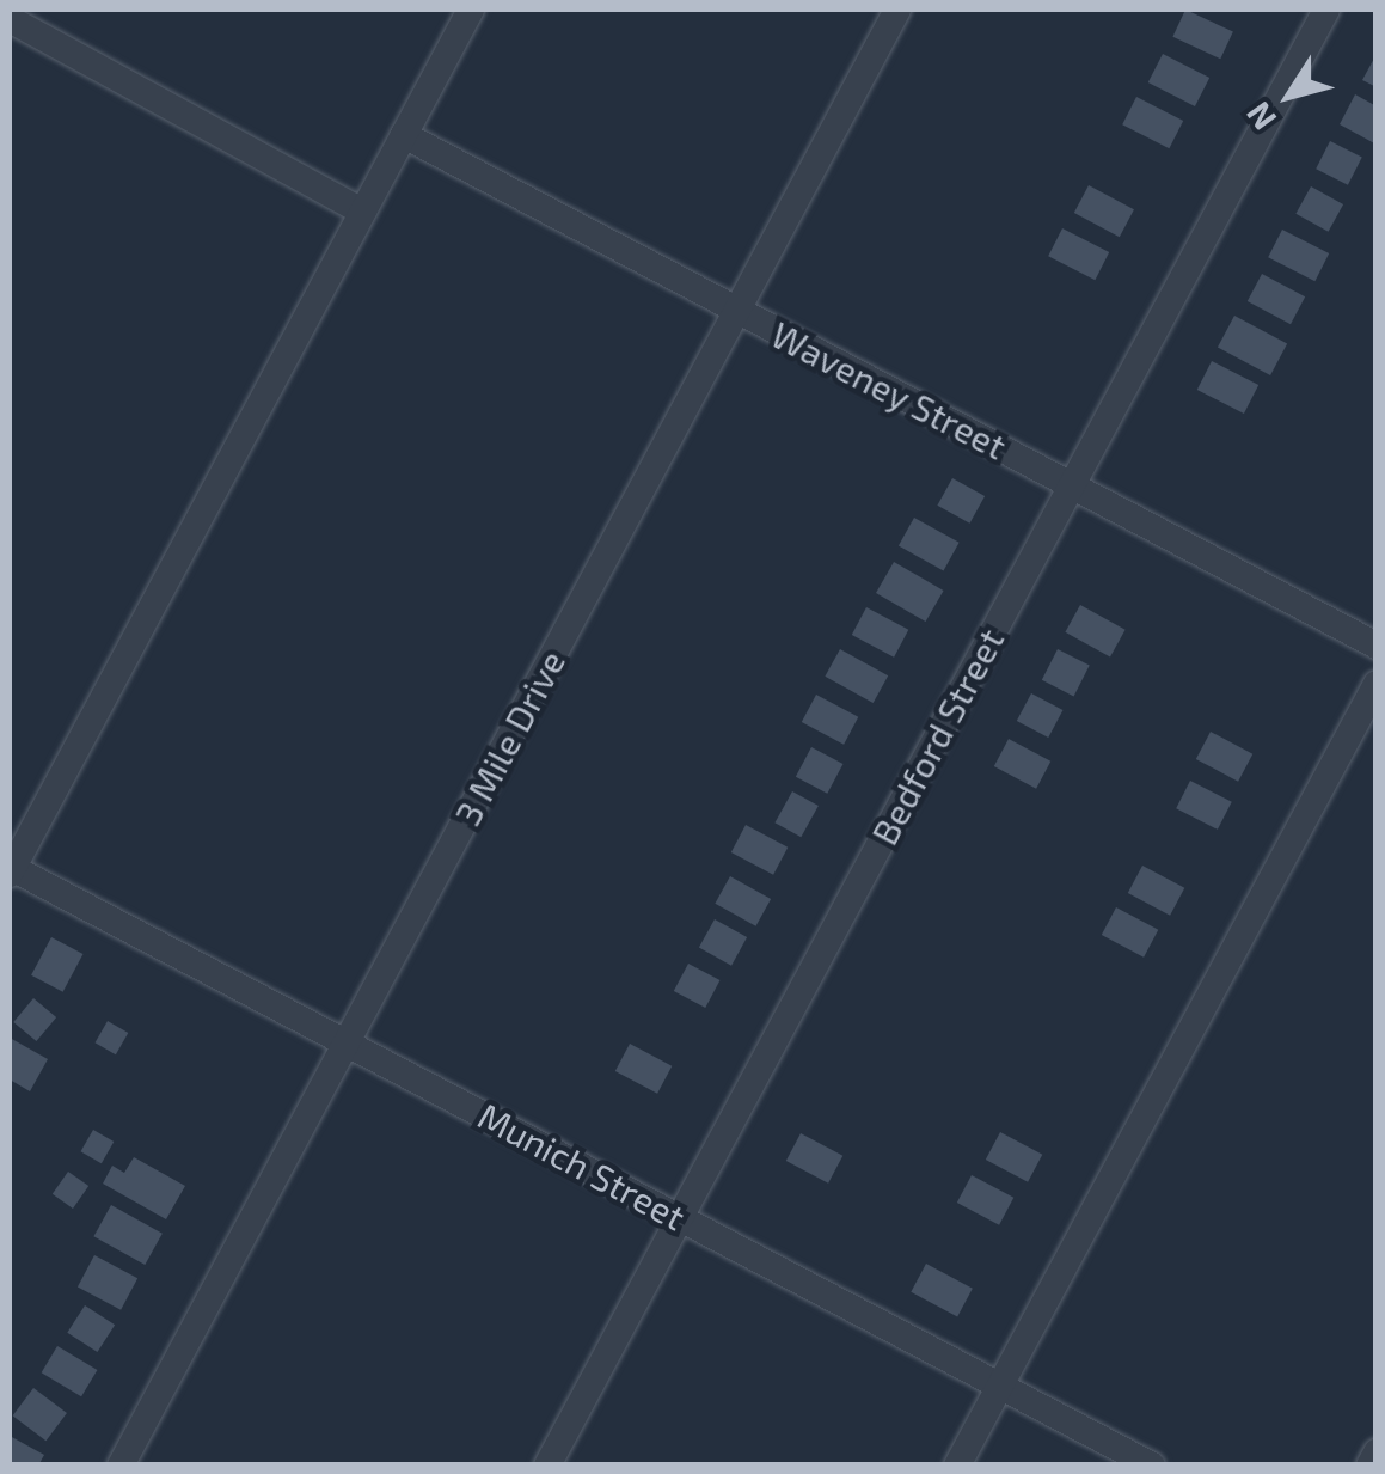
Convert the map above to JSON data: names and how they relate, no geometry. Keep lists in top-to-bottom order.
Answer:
{
  "streets": {
    "street": [
      "Waveney Street",
      "Bedford Street",
      "3 Mile Drive",
      "Munich Street"
    ]
  },
  "crossings": [
    ["Waveney Street", "Bedford Street"],
    ["Waveney Street", "3 Mile Drive"],
    ["Bedford Street", "Munich Street"],
    ["3 Mile Drive", "Munich Street"]
  ],
  "north": "bottom left"
}
